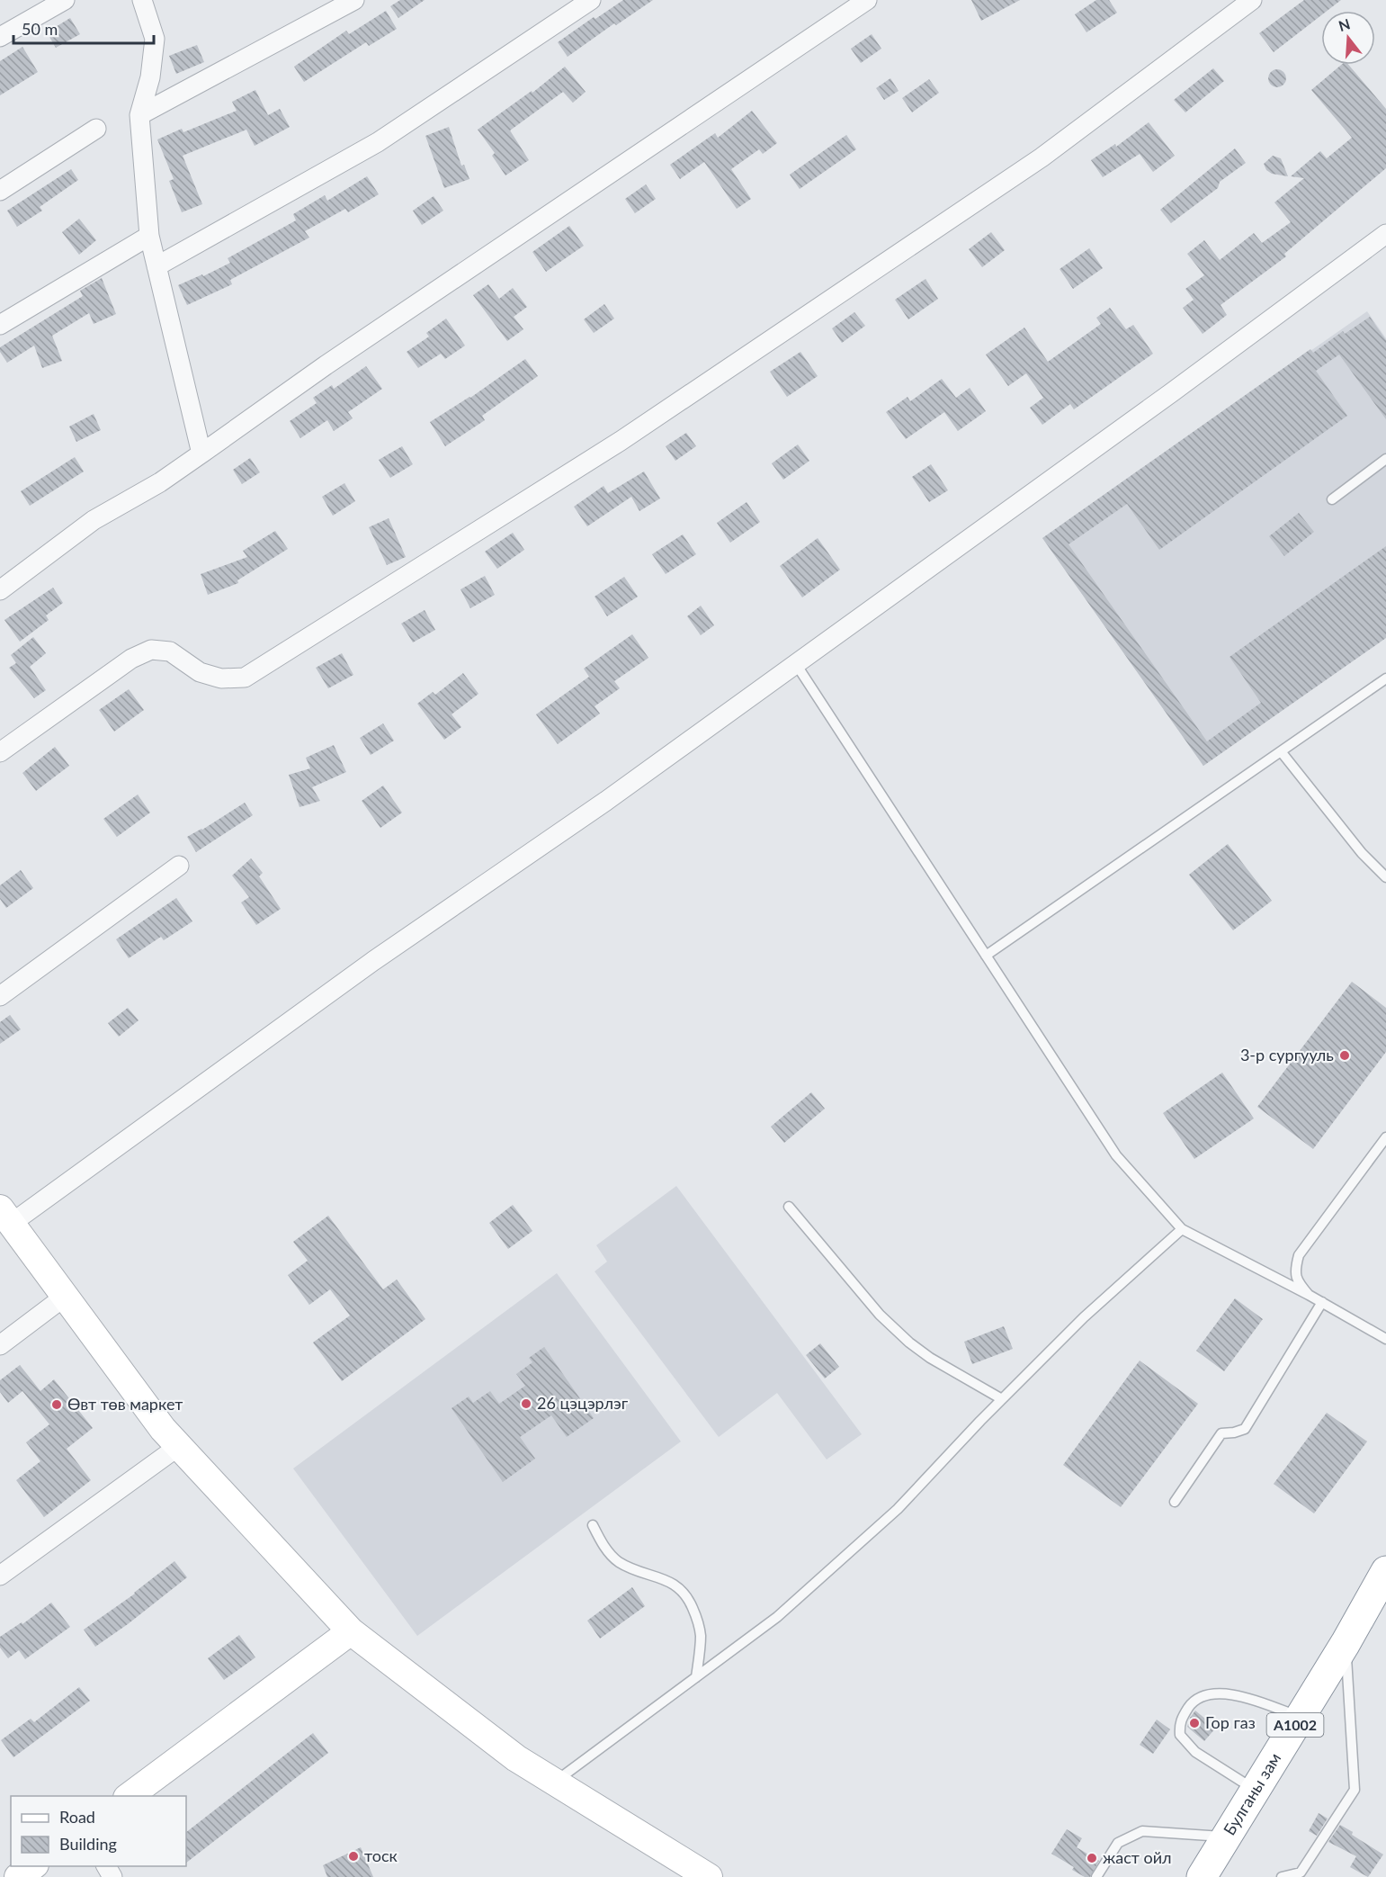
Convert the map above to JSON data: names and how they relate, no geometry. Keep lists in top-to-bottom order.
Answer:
{
  "streets": {
    "highway": ["A1002", "Булганы зам"]
  },
  "places": [
    "3-р сургууль",
    "26 цэцэрлэг",
    "Өвт төв маркет",
    "Гор газ",
    "тоск",
    "жаст ойл"
  ],
  "legend": ["Road", "Building"],
  "scale_bar": "50 m",
  "north": "top"
}
